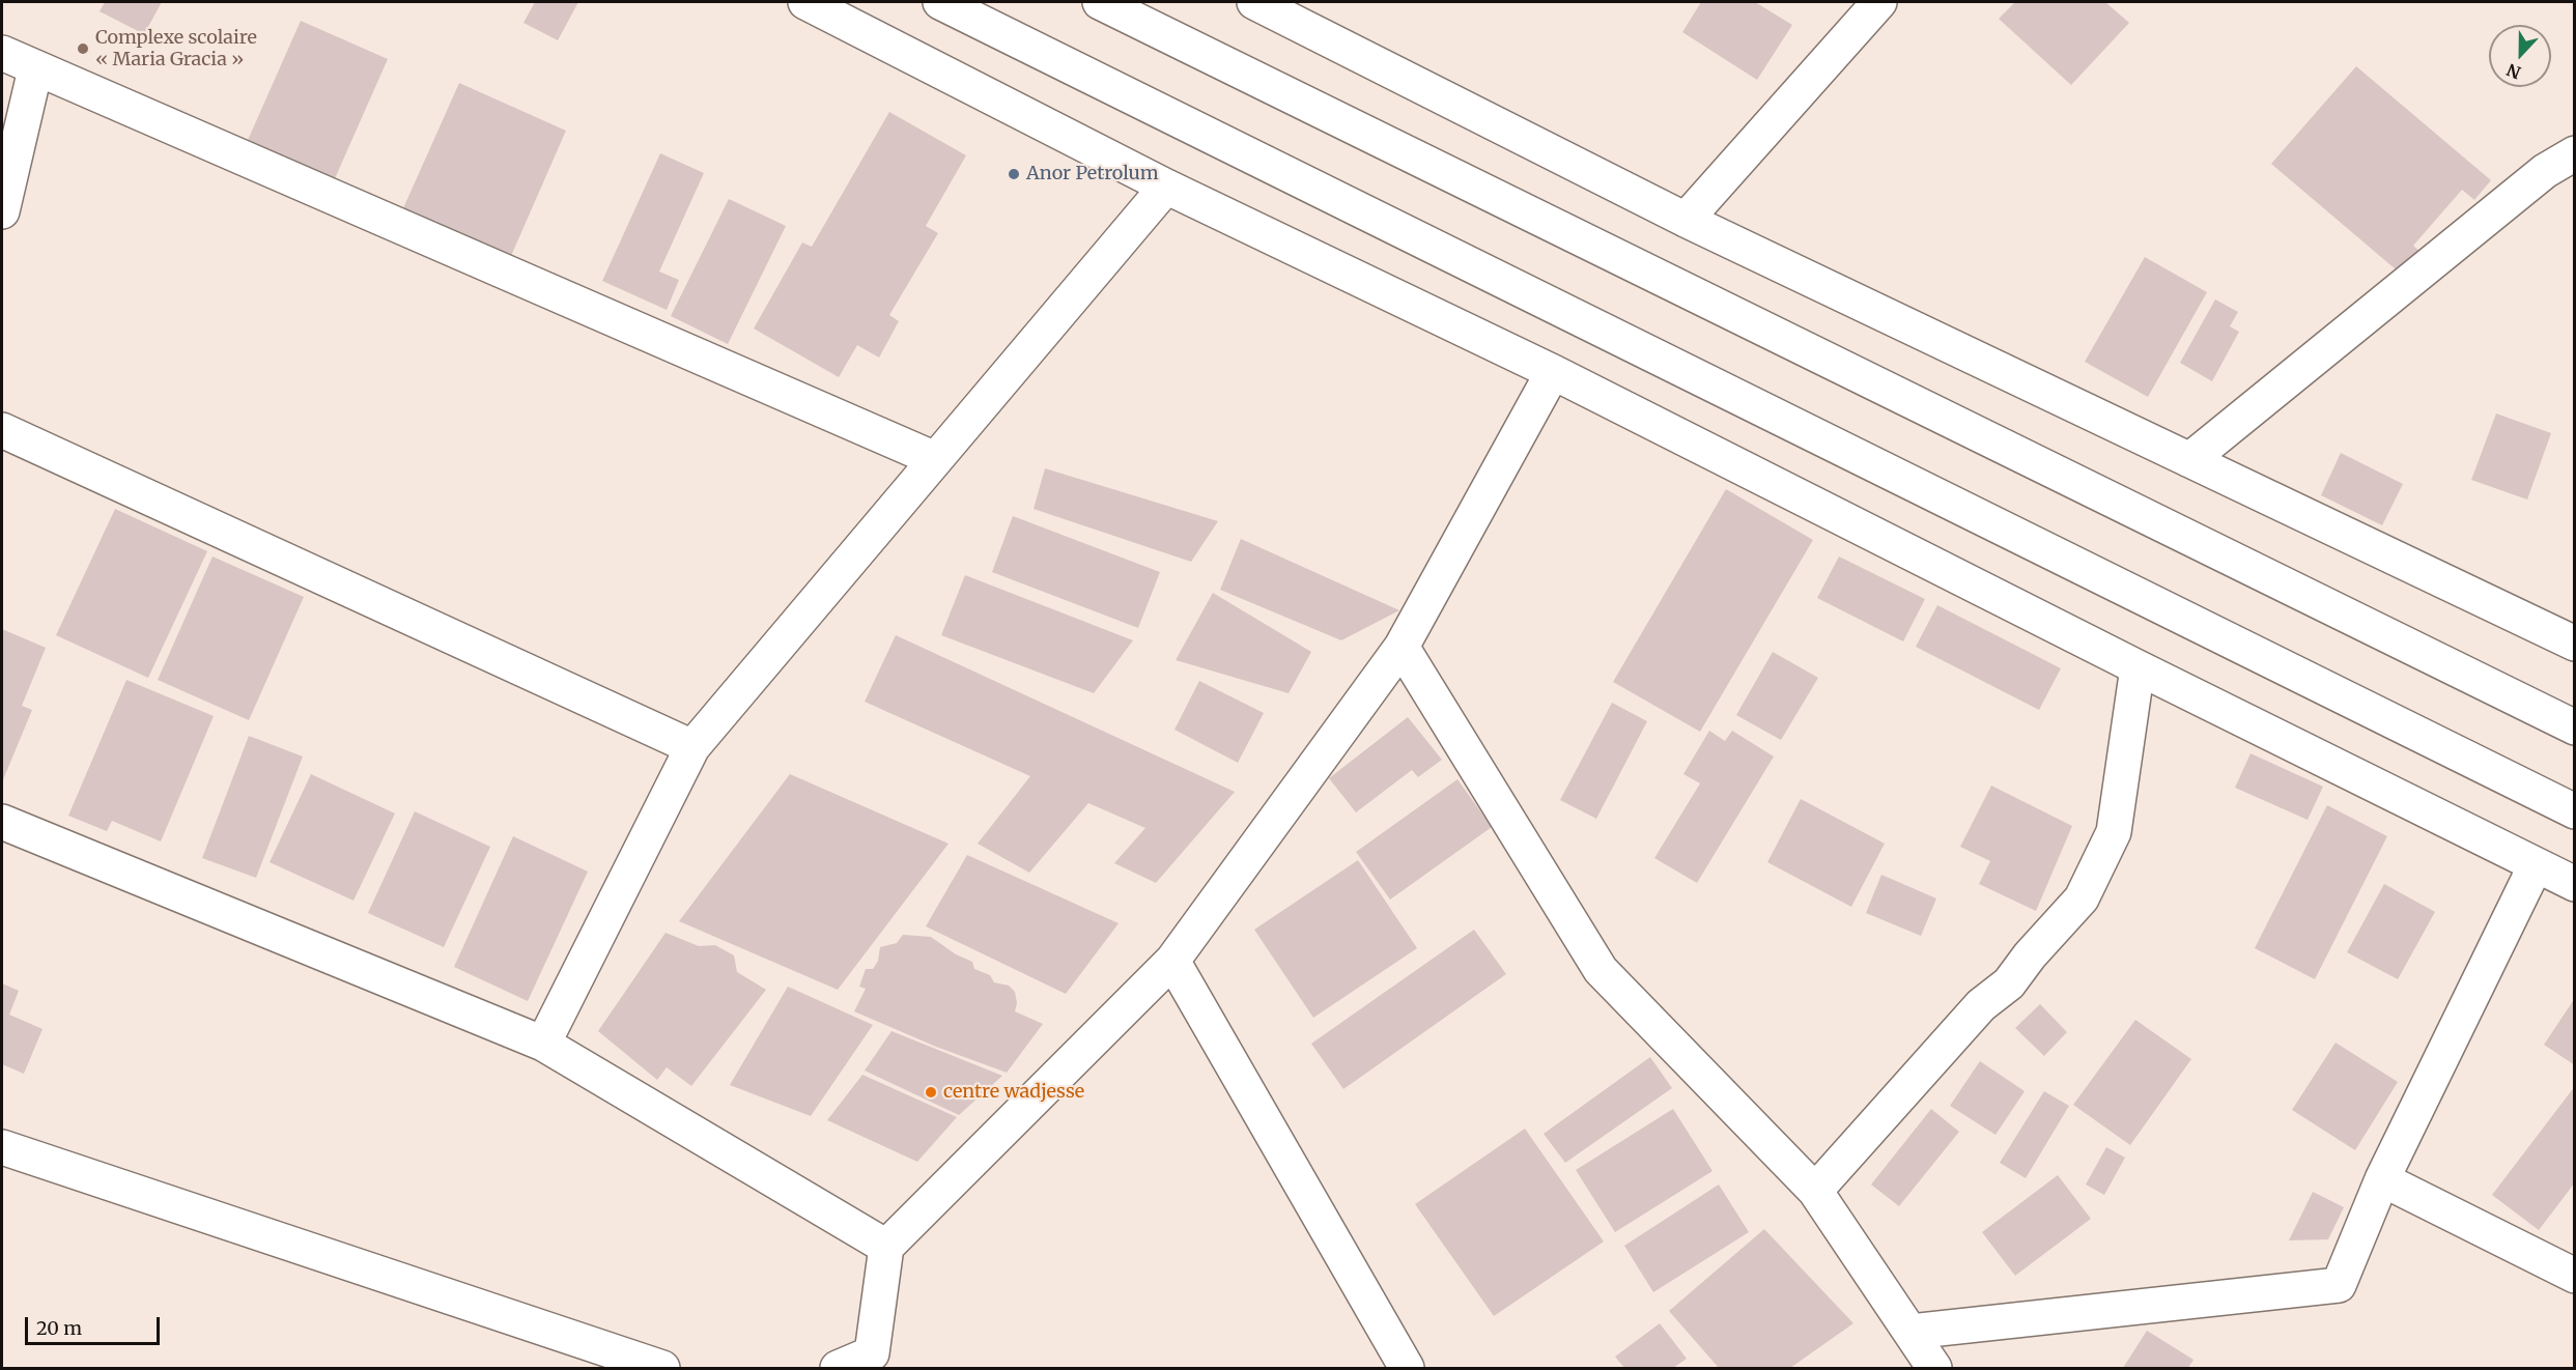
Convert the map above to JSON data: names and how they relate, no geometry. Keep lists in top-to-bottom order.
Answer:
{
  "places": ["Complexe scolaire « Maria Gracia »", "Anor Petrolum", "centre wadjesse"],
  "scale_bar": "20 m",
  "north": "bottom"
}
